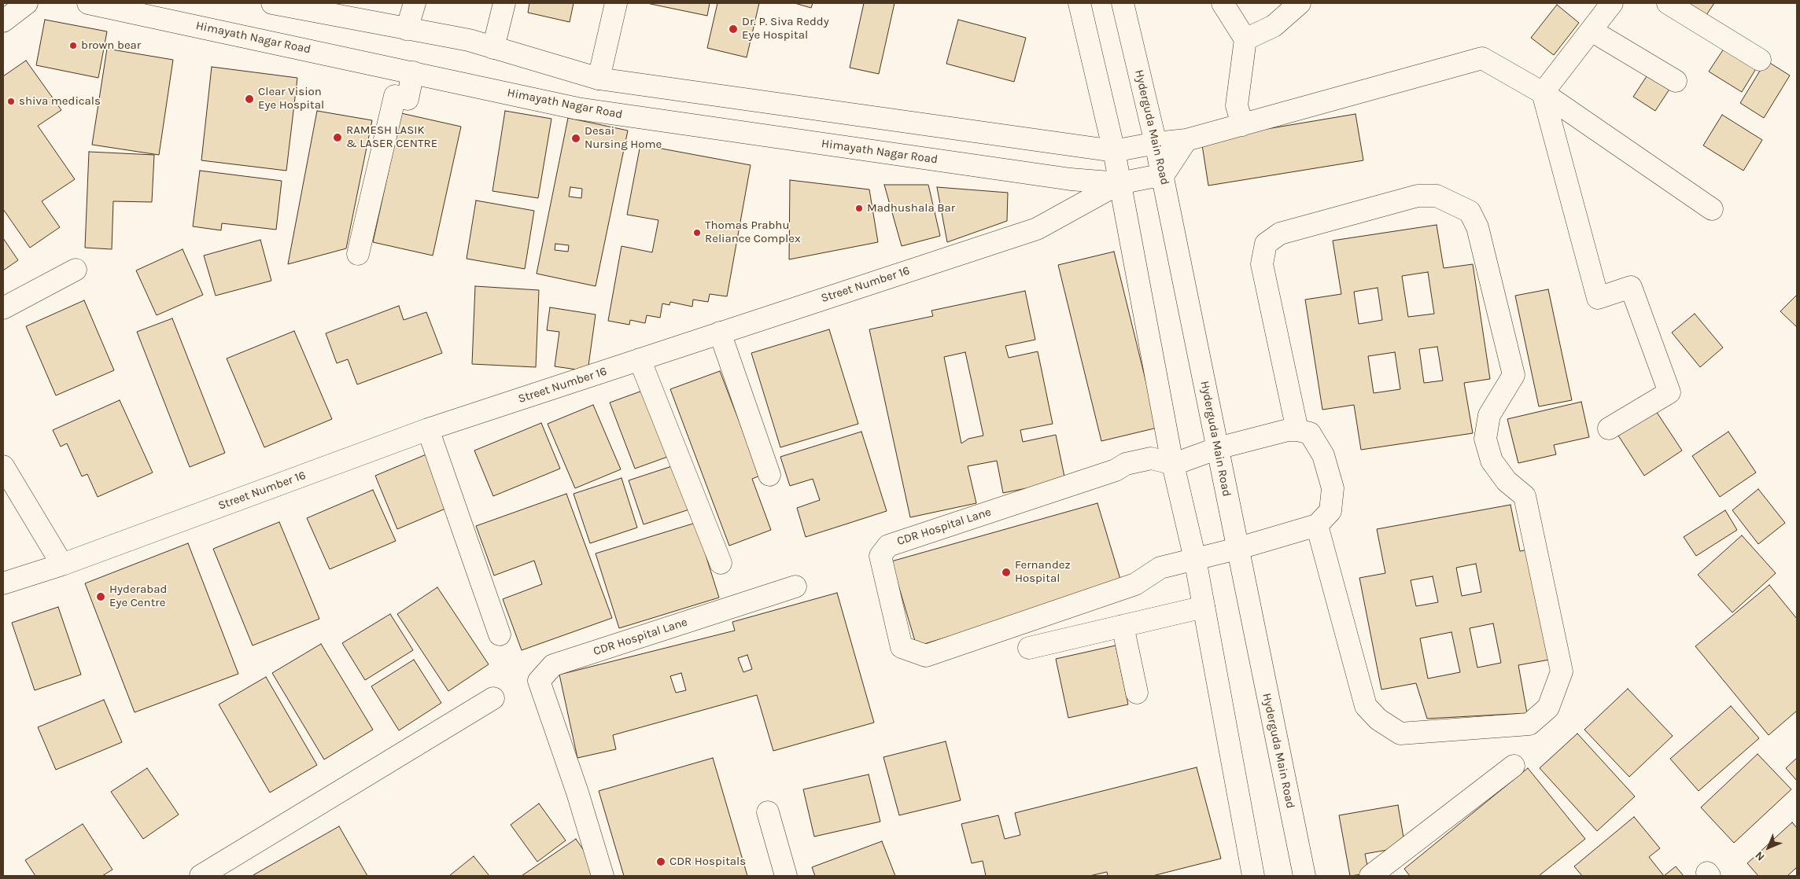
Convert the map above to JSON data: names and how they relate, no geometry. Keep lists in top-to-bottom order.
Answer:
{
  "streets": {
    "street": [
      "Himayath Nagar Road",
      "Hyderguda Main Road",
      "Street Number 16",
      "CDR Hospital Lane"
    ]
  },
  "crossings": [
    ["Himayath Nagar Road", "Hyderguda Main Road"],
    ["Himayath Nagar Road", "Street Number 16"]
  ],
  "places": [
    "Dr. P. Siva Reddy Eye Hospital",
    "brown bear",
    "Clear Vision Eye Hospital",
    "shiva medicals",
    "RAMESH LASIK & LASER CENTRE",
    "Desai Nursing Home",
    "Madhushala Bar",
    "Thomas Prabhu Reliance Complex",
    "Fernandez Hospital",
    "Hyderabad Eye Centre",
    "CDR Hospitals"
  ],
  "north": "bottom left"
}
